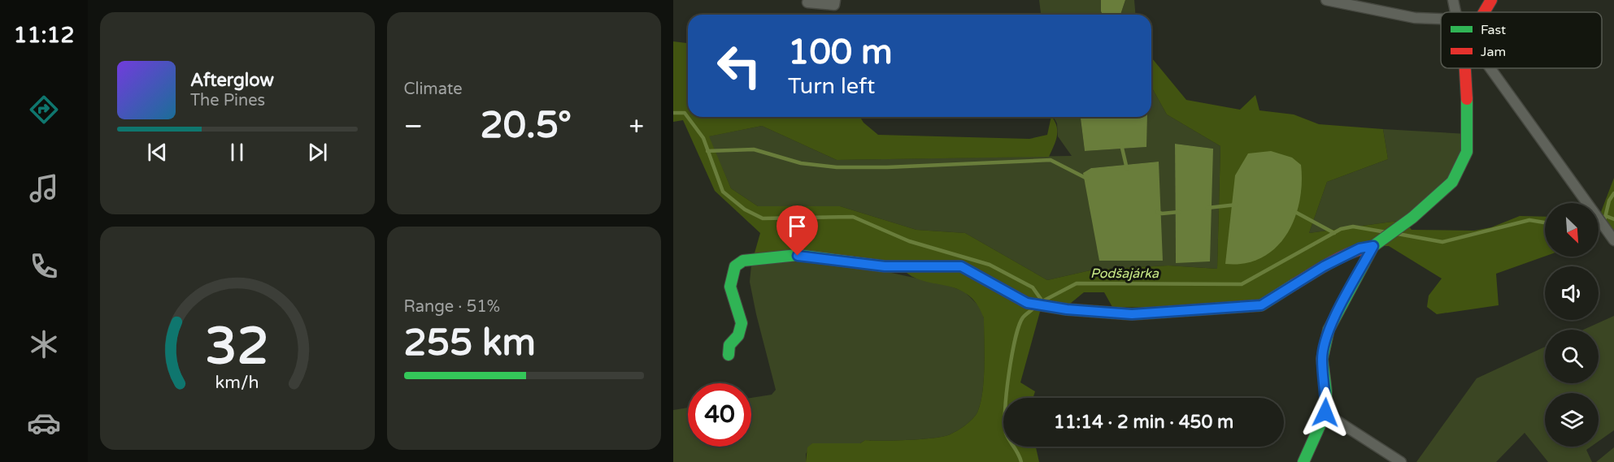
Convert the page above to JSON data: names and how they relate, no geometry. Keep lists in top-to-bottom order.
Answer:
{
  "water": ["Podšajárka"],
  "legend": ["Fast", "Jam"],
  "north": "bottom right",
  "page": {
    "tabs": "11:12",
    "tile": [
      "Climate",
      ["Range · 51%", "255 km"]
    ],
    "turn": ["100 m", "Turn left"],
    "song": ["Afterglow", "The Pines"],
    "heat": ["−", "20.5°", "+"],
    "limit": "40",
    "trip": "11:14 · 2 min · 450 m",
    "gauge": ["32", "km/h"]
  }
}
